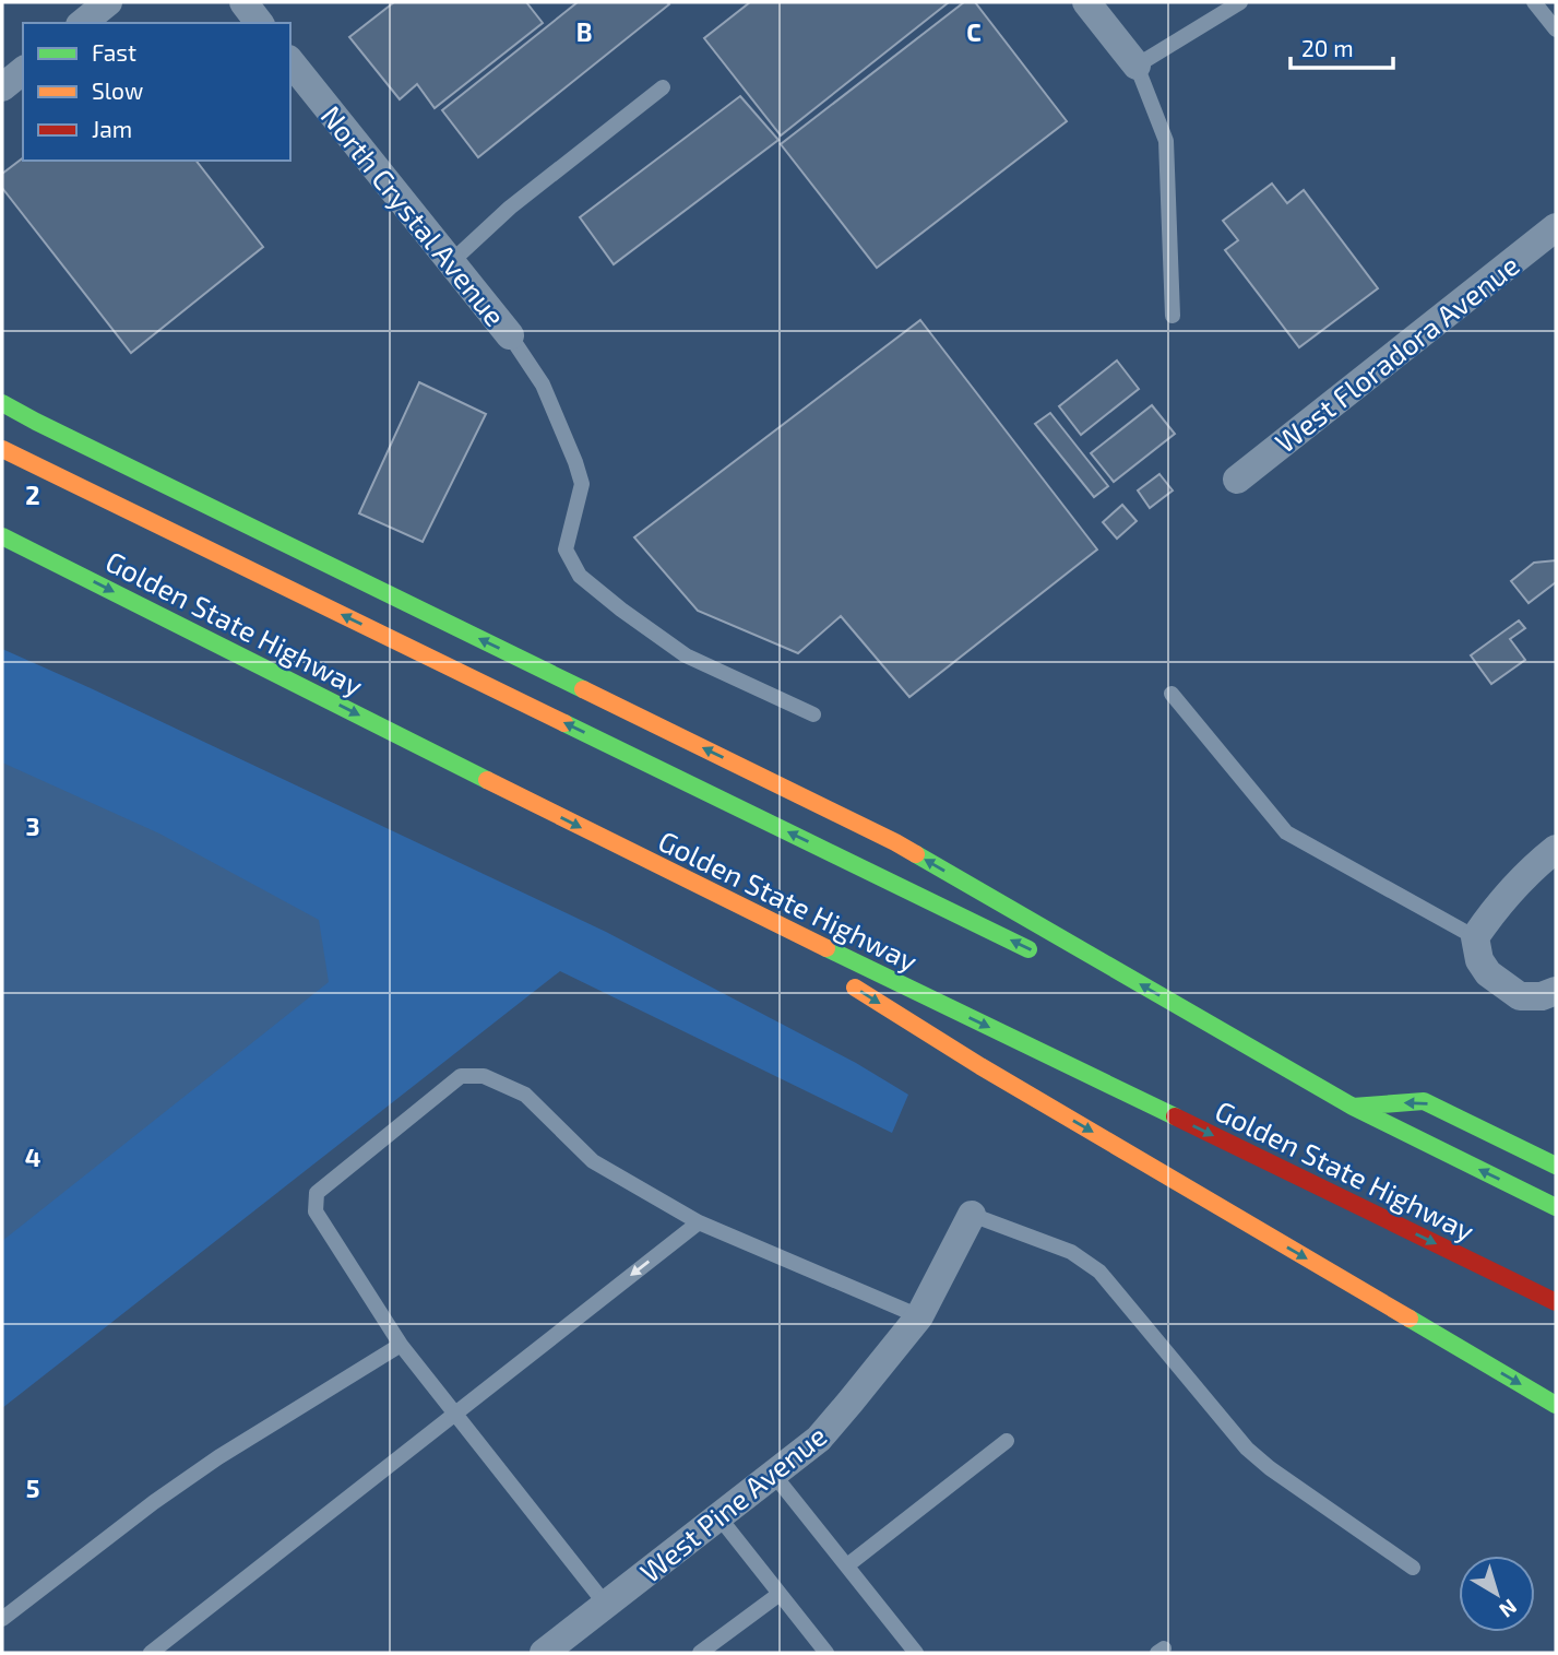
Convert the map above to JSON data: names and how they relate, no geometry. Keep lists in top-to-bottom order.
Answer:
{
  "streets": {
    "highway": ["Golden State Highway"],
    "street": ["North Crystal Avenue", "West Floradora Avenue", "West Pine Avenue"]
  },
  "legend": ["Fast", "Slow", "Jam"],
  "scale_bar": "20 m",
  "north": "bottom right",
  "grid": {
    "columns": ["B", "C"],
    "rows": [
      "2",
      "3",
      "4",
      "5"
    ]
  }
}
